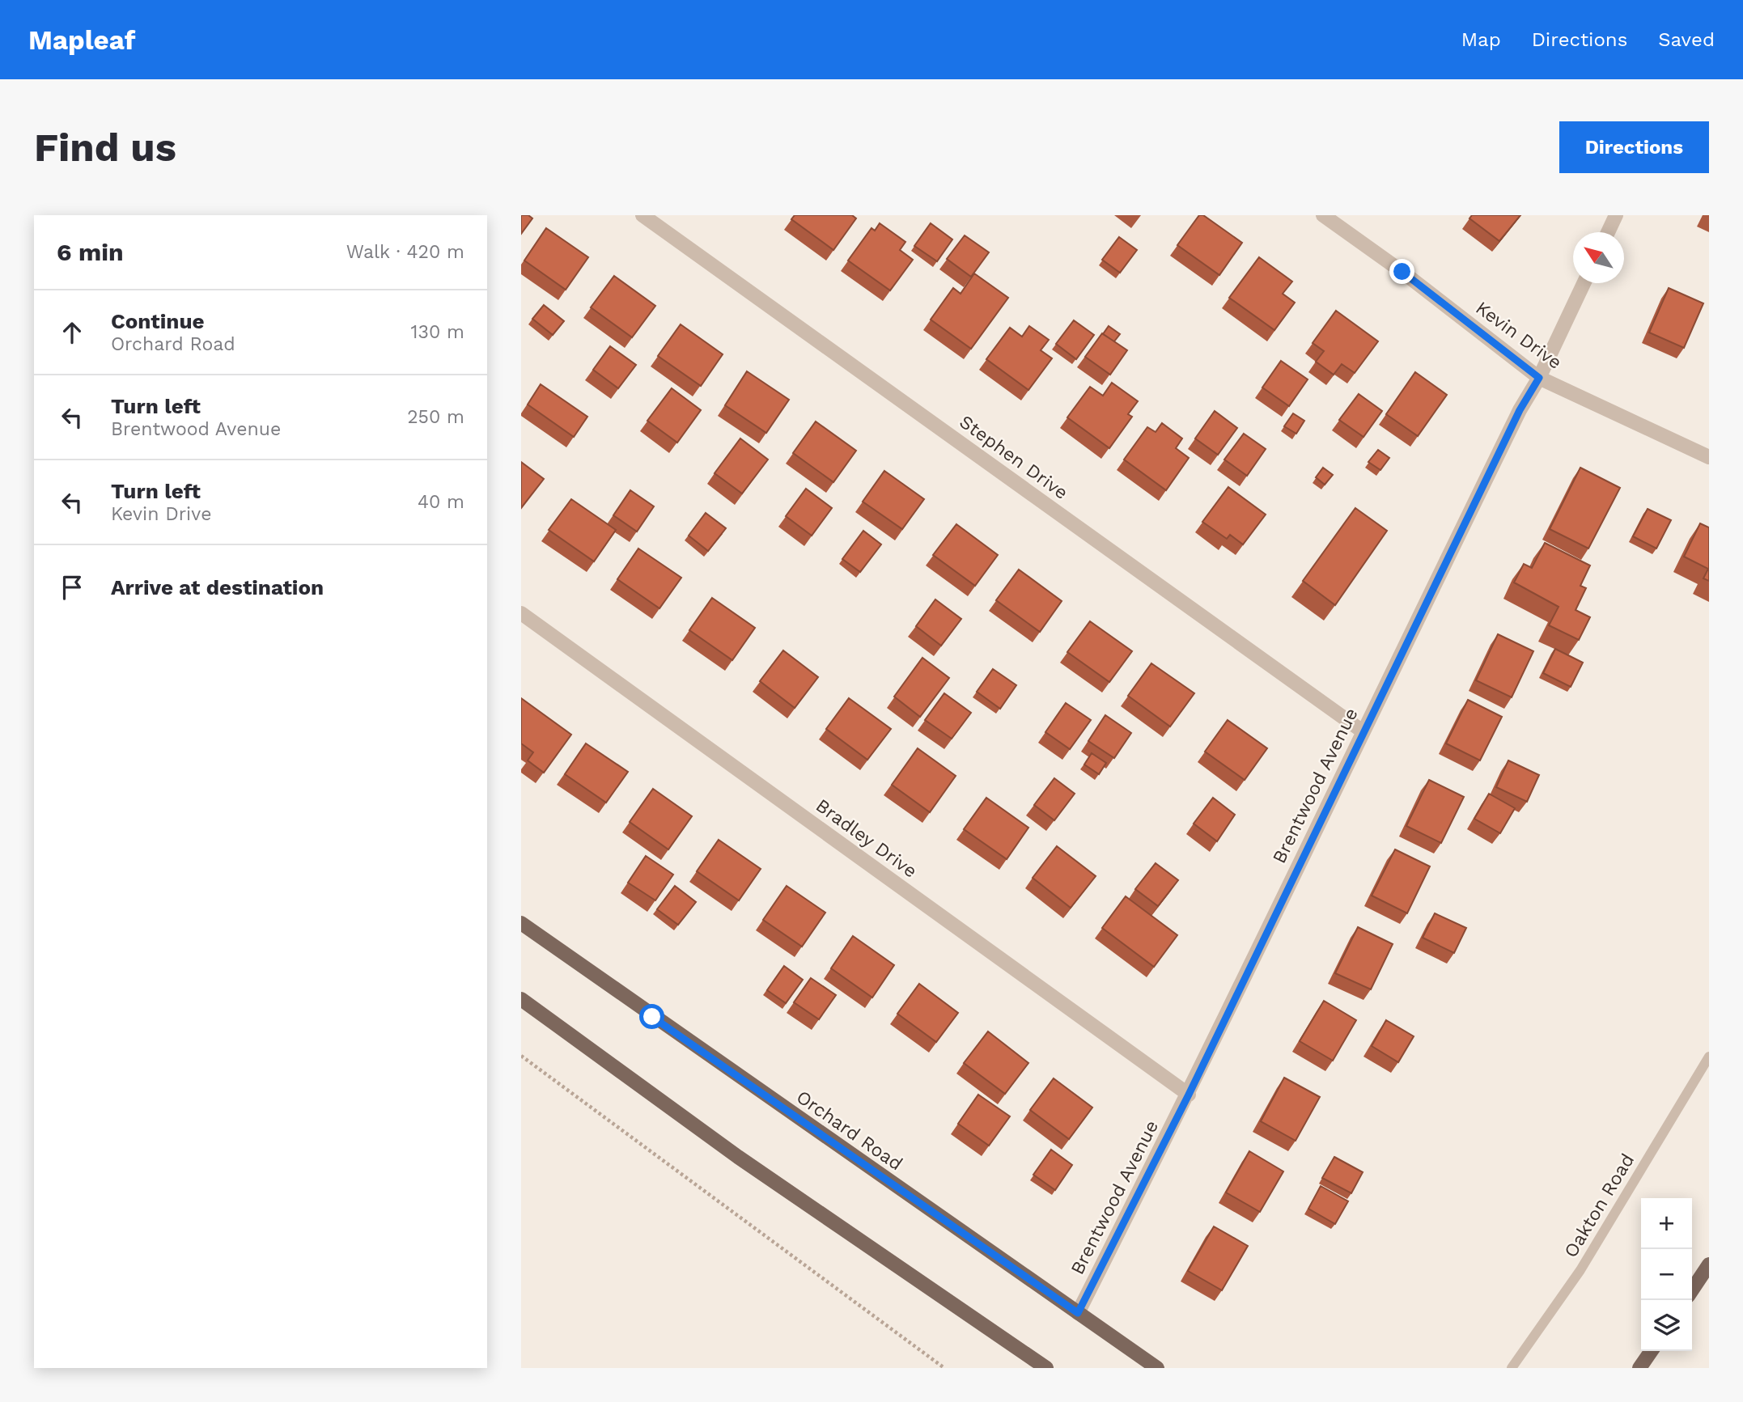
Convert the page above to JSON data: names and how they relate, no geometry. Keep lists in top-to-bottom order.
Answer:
{
  "streets": {
    "main road": ["Orchard Road"],
    "street": [
      "Kevin Drive",
      "Stephen Drive",
      "Brentwood Avenue",
      "Bradley Drive"
    ],
    "lane": ["Oakton Road"]
  },
  "crossings": [
    ["Kevin Drive", "Brentwood Avenue"],
    ["Stephen Drive", "Brentwood Avenue"],
    ["Brentwood Avenue", "Bradley Drive"],
    ["Brentwood Avenue", "Orchard Road"]
  ],
  "north": "top left",
  "page": {
    "header": "Mapleaf",
    "nav": ["Map", "Directions", "Saved"],
    "buttons": "Directions",
    "title": "Find us",
    "heading": ["6 min", "Walk · 420 m"],
    "list": [
      ["Continue", "Orchard Road", "130 m"],
      ["Turn left", "Brentwood Avenue", "250 m"],
      ["Turn left", "Kevin Drive", "40 m"],
      "Arrive at destination"
    ],
    "map_buttons": ["+", "−"]
  }
}
